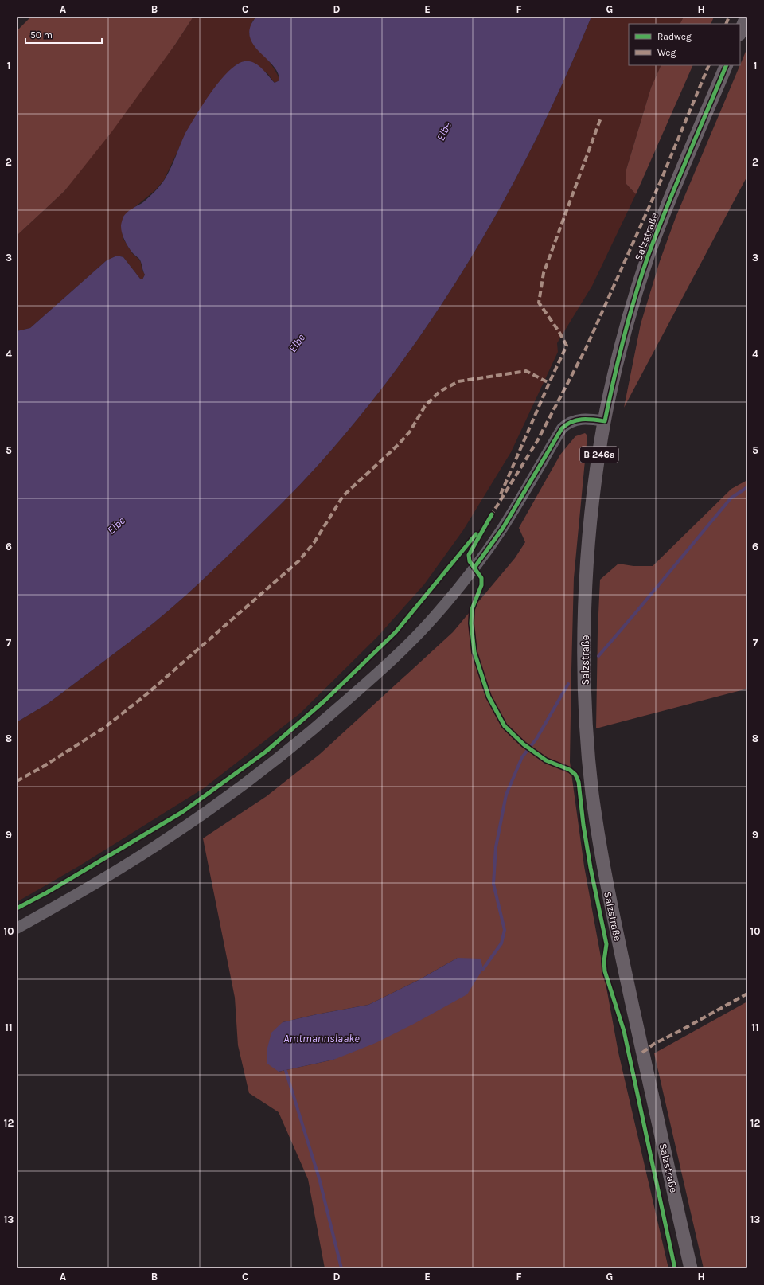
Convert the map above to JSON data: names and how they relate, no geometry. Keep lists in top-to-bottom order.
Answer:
{
  "streets": {
    "main road": ["Salzstraße", "B 246a"]
  },
  "water": ["Elbe", "Amtmannslaake"],
  "legend": ["Radweg", "Weg"],
  "scale_bar": "50 m",
  "grid": {
    "columns": [
      "A",
      "B",
      "C",
      "D",
      "E",
      "F",
      "G",
      "H"
    ],
    "rows": [
      "1",
      "2",
      "3",
      "4",
      "5",
      "6",
      "7",
      "8",
      "9",
      "10",
      "11",
      "12",
      "13"
    ]
  }
}
